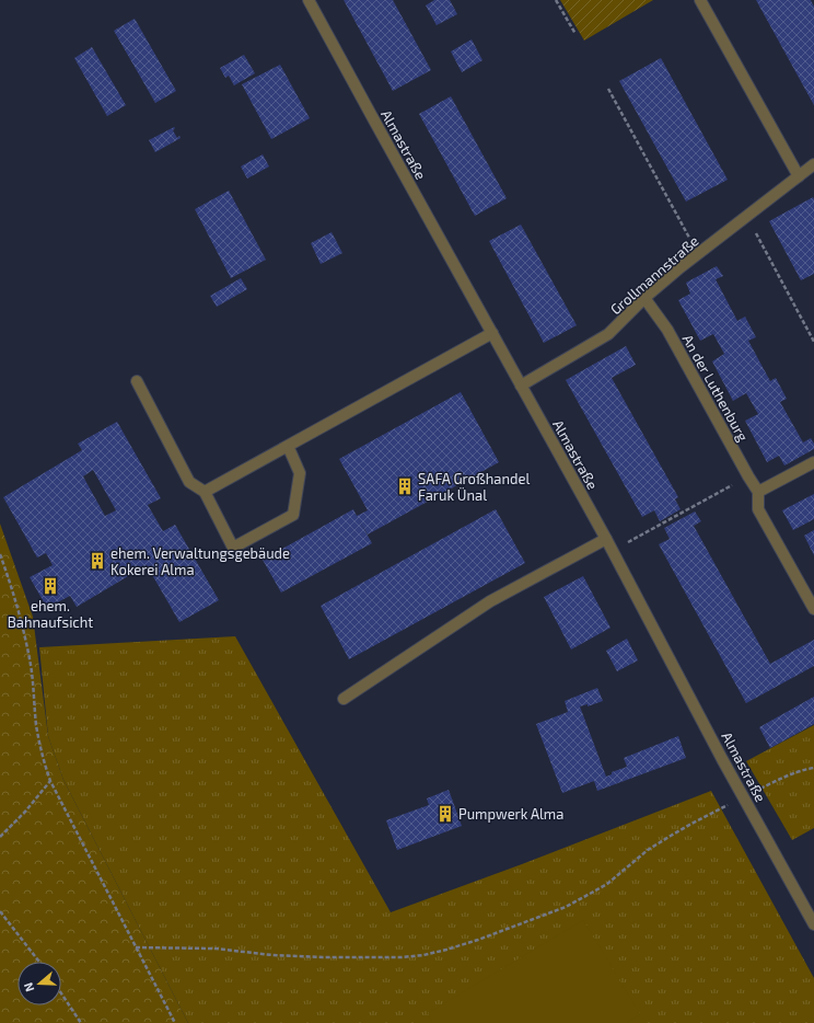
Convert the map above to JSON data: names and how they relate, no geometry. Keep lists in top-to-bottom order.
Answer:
{
  "streets": {
    "street": ["Almastraße", "Grollmannstraße", "An der Luthenburg"]
  },
  "crossings": [
    ["Almastraße", "Grollmannstraße"],
    ["Grollmannstraße", "An der Luthenburg"]
  ],
  "places": {
    "building": [
      "SAFA Großhandel Faruk Ünal",
      "ehem. Verwaltungsgebäude Kokerei Alma",
      "ehem. Bahnaufsicht",
      "Pumpwerk Alma"
    ]
  },
  "north": "left"
}
